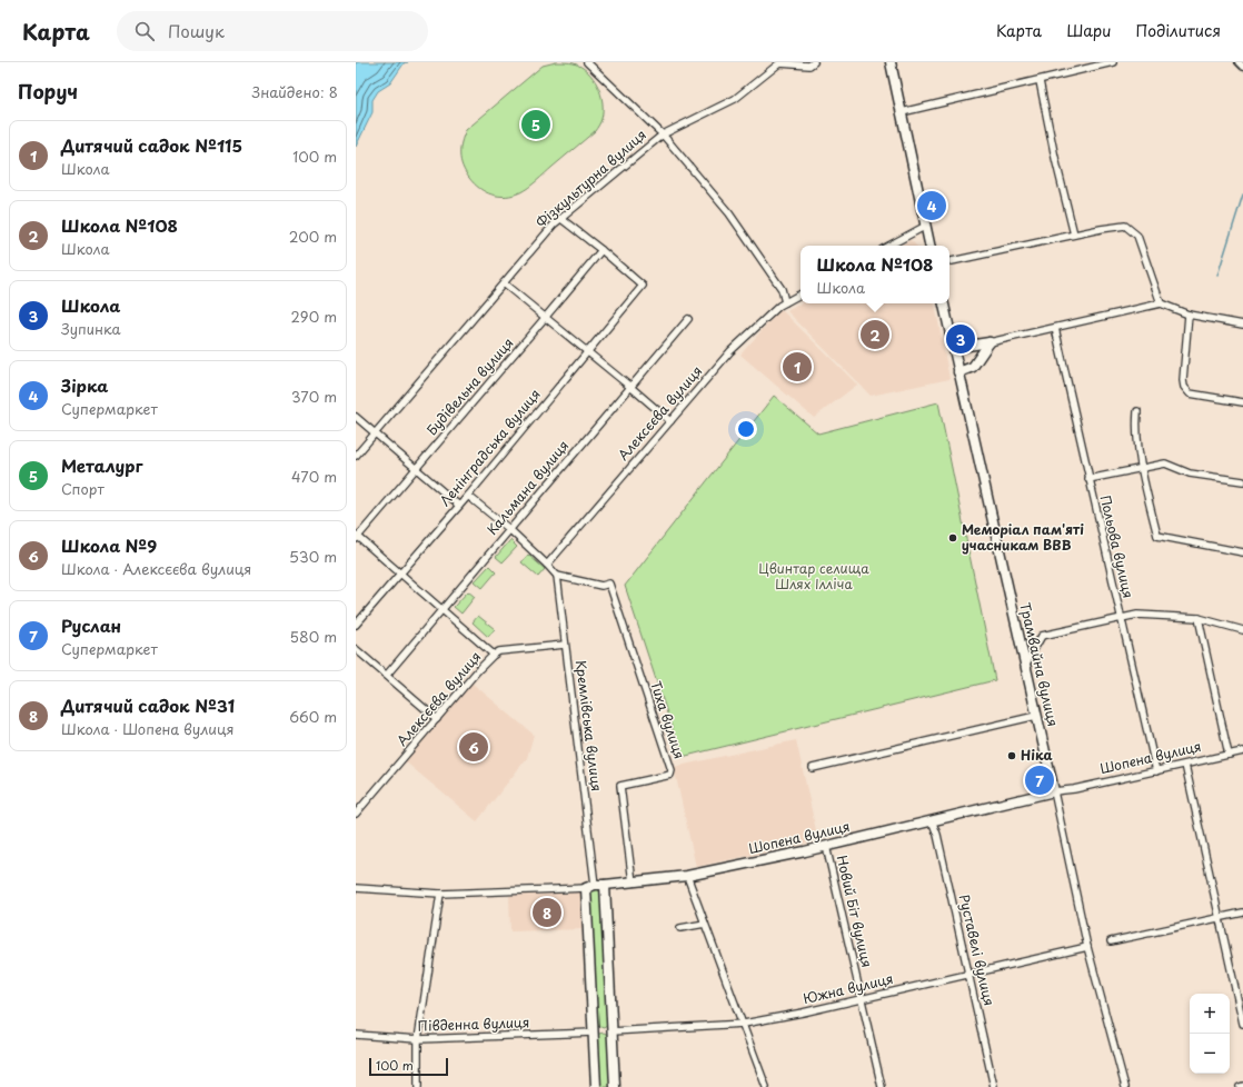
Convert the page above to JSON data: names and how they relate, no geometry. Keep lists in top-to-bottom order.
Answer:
{
  "streets": {
    "street": [
      "Фiзкультурна вулиця",
      "Будівельна вулиця",
      "Алексєєва вулиця",
      "Ленінградська вулиця",
      "Кальмана вулиця",
      "Польова вулиця",
      "Трамвайна вулиця",
      "Тиха вулиця",
      "Кремлівська вулиця",
      "Шопена вулиця",
      "Новий Біт вулиця",
      "Руставелі вулиця",
      "Южна вулиця",
      "Південна вулиця"
    ]
  },
  "crossings": [
    ["Будівельна вулиця", "Ленінградська вулиця"],
    ["Алексєєва вулиця", "Кремлівська вулиця"],
    ["Польова вулиця", "Шопена вулиця"],
    ["Трамвайна вулиця", "Шопена вулиця"],
    ["Трамвайна вулиця", "Южна вулиця"],
    ["Тиха вулиця", "Кремлівська вулиця"],
    ["Тиха вулиця", "Шопена вулиця"],
    ["Кремлівська вулиця", "Шопена вулиця"],
    ["Кремлівська вулиця", "Південна вулиця"],
    ["Шопена вулиця", "Новий Біт вулиця"],
    ["Шопена вулиця", "Руставелі вулиця"],
    ["Новий Біт вулиця", "Южна вулиця"],
    ["Руставелі вулиця", "Южна вулиця"]
  ],
  "parks": ["Цвинтар селища Шлях Ілліча"],
  "places": ["Меморіал пам'яті учасникам ВВВ", "Ніка"],
  "scale_bar": "100 m",
  "page": {
    "header": "Карта",
    "search": "Пошук",
    "nav": ["Карта", "Шари", "Поділитися"],
    "heading": ["Поруч", "Знайдено: 8"],
    "pins": [
      "5",
      "4",
      "2",
      "3",
      "1",
      "6",
      "7",
      "8"
    ],
    "list": [
      {
        "mark": "1",
        "name": "Дитячий садок №115",
        "note": "Школа",
        "value": "100 m"
      },
      {
        "mark": "2",
        "name": "Школа №108",
        "note": "Школа",
        "value": "200 m"
      },
      {
        "mark": "3",
        "name": "Школа",
        "note": "Зупинка",
        "value": "290 m"
      },
      {
        "mark": "4",
        "name": "Зірка",
        "note": "Супермаркет",
        "value": "370 m"
      },
      {
        "mark": "5",
        "name": "Металург",
        "note": "Спорт",
        "value": "470 m"
      },
      {
        "mark": "6",
        "name": "Школа №9",
        "note": "Школа · Алексєєва вулиця",
        "value": "530 m"
      },
      {
        "mark": "7",
        "name": "Руслан",
        "note": "Супермаркет",
        "value": "580 m"
      },
      {
        "mark": "8",
        "name": "Дитячий садок №31",
        "note": "Школа · Шопена вулиця",
        "value": "660 m"
      }
    ],
    "popup": ["Школа №108", "Школа"],
    "map_buttons": ["+", "−"],
    "scale": "100 m"
  }
}
